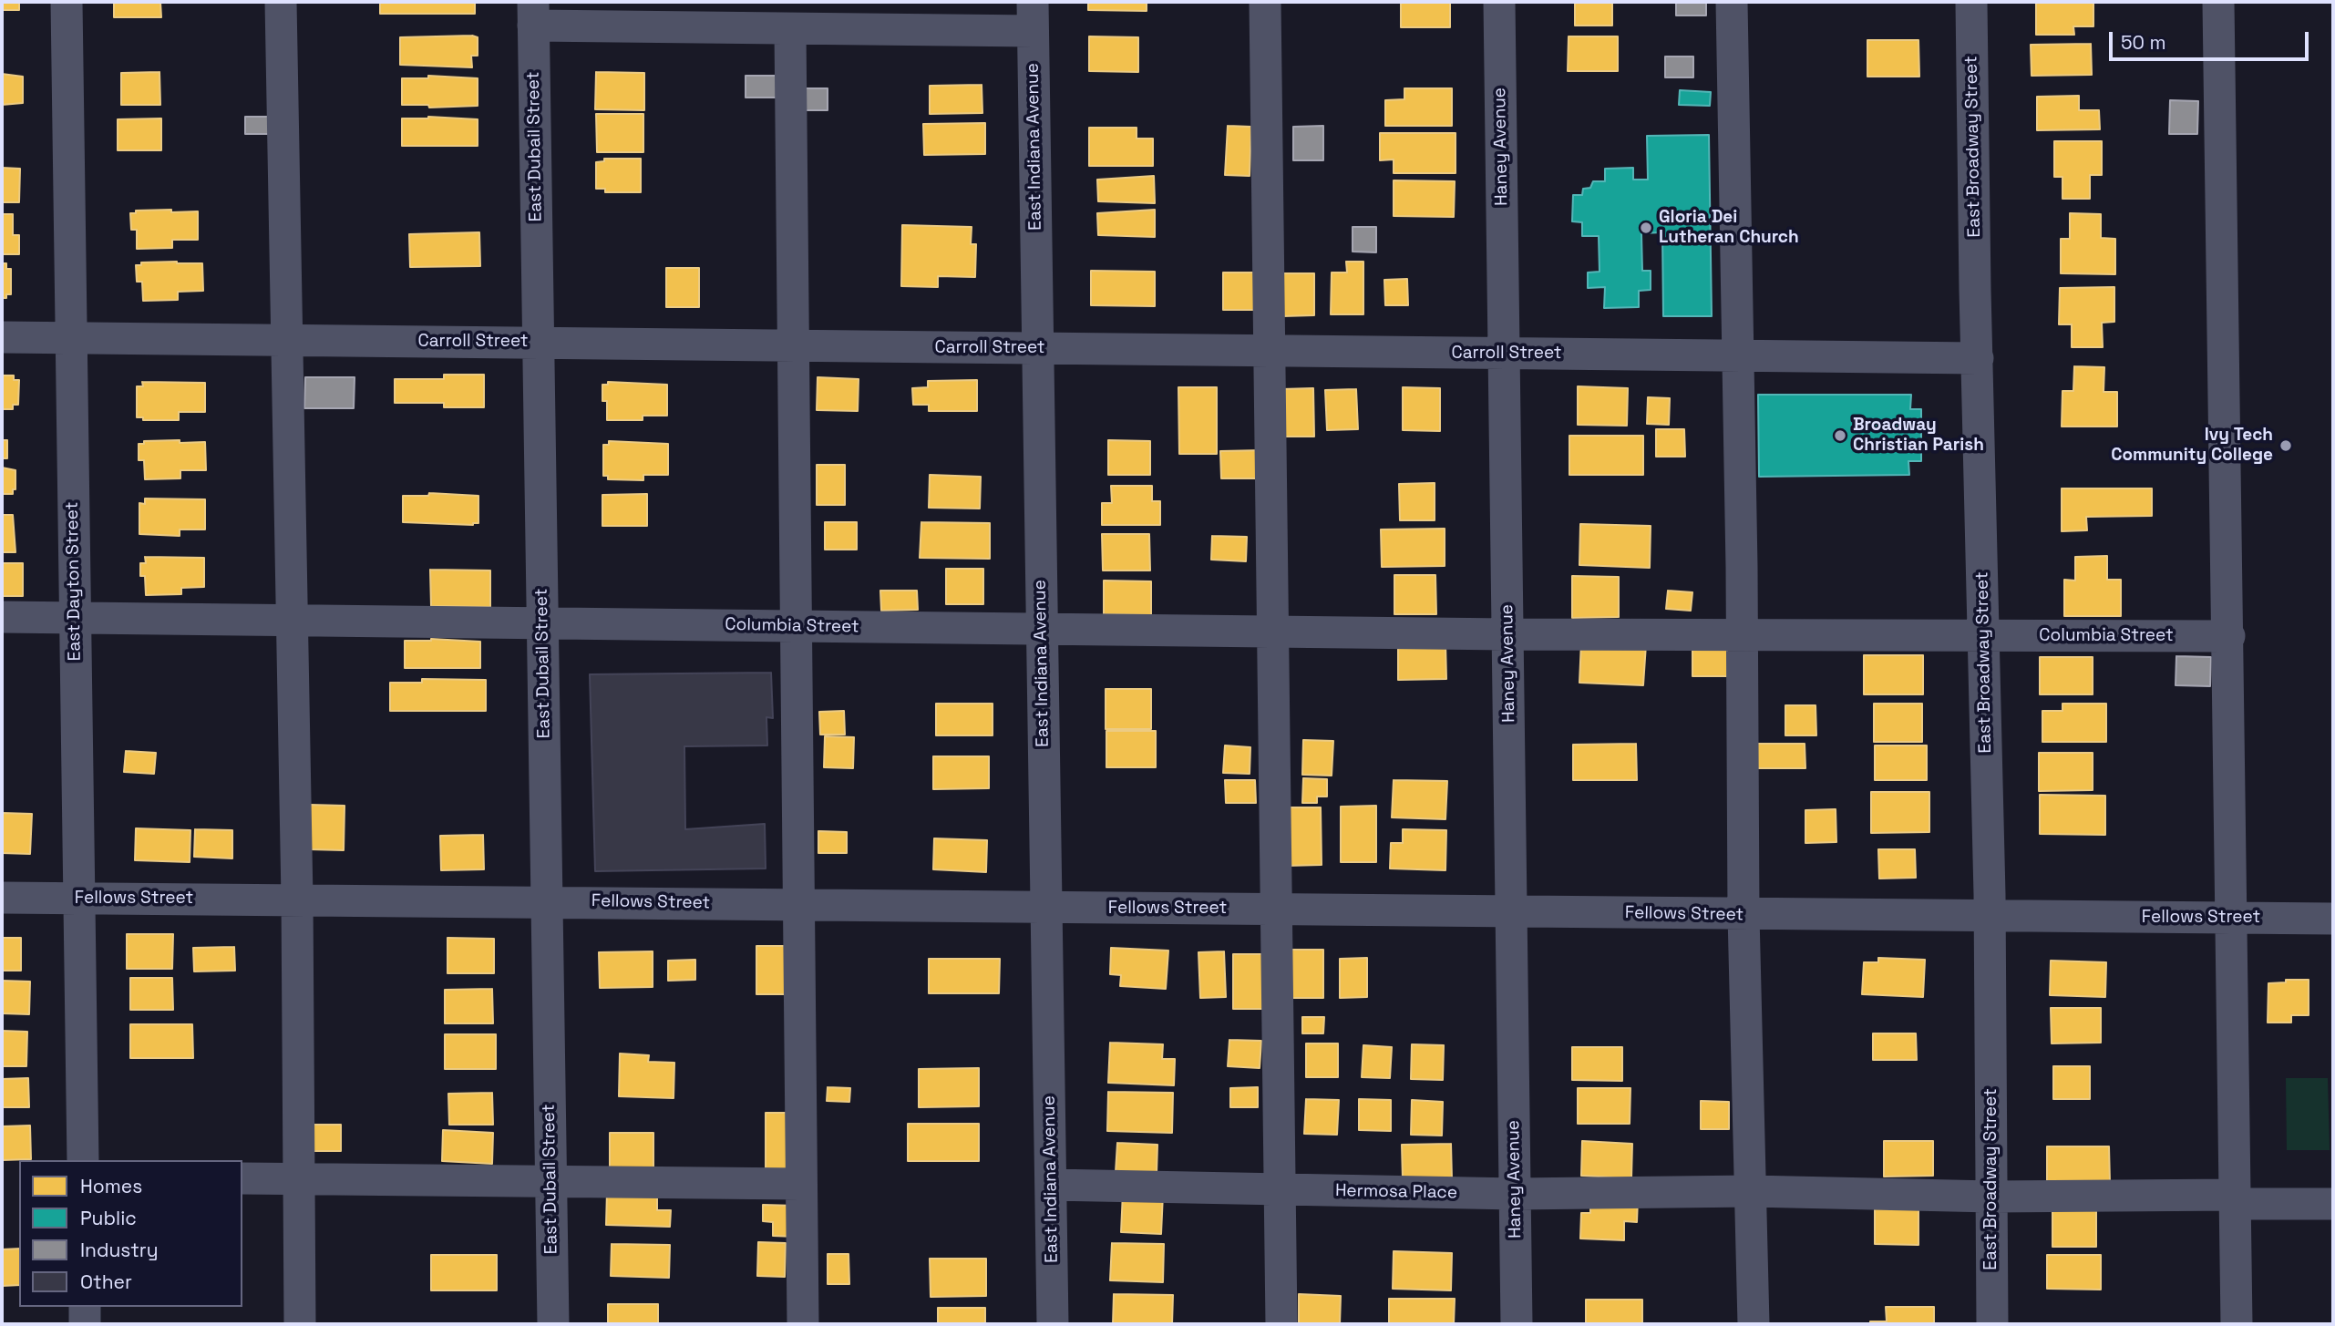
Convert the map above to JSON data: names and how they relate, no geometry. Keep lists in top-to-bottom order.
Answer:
{
  "streets": {
    "street": [
      "East Dubail Street",
      "East Indiana Avenue",
      "Haney Avenue",
      "East Broadway Street",
      "Carroll Street",
      "East Dayton Street",
      "Columbia Street",
      "Fellows Street",
      "Hermosa Place"
    ]
  },
  "crossings": [
    ["East Dubail Street", "Carroll Street"],
    ["East Dubail Street", "Columbia Street"],
    ["East Dubail Street", "Fellows Street"],
    ["East Indiana Avenue", "Carroll Street"],
    ["East Indiana Avenue", "Columbia Street"],
    ["East Indiana Avenue", "Fellows Street"],
    ["East Indiana Avenue", "Hermosa Place"],
    ["Haney Avenue", "Carroll Street"],
    ["Haney Avenue", "Columbia Street"],
    ["Haney Avenue", "Fellows Street"],
    ["Haney Avenue", "Hermosa Place"],
    ["East Broadway Street", "Carroll Street"],
    ["East Broadway Street", "Columbia Street"],
    ["East Broadway Street", "Fellows Street"],
    ["East Broadway Street", "Hermosa Place"],
    ["Carroll Street", "East Dayton Street"],
    ["East Dayton Street", "Columbia Street"],
    ["East Dayton Street", "Fellows Street"]
  ],
  "places": ["Gloria Dei Lutheran Church", "Broadway Christian Parish", "Ivy Tech Community College"],
  "legend": [
    "Homes",
    "Public",
    "Industry",
    "Other"
  ],
  "scale_bar": "50 m"
}
